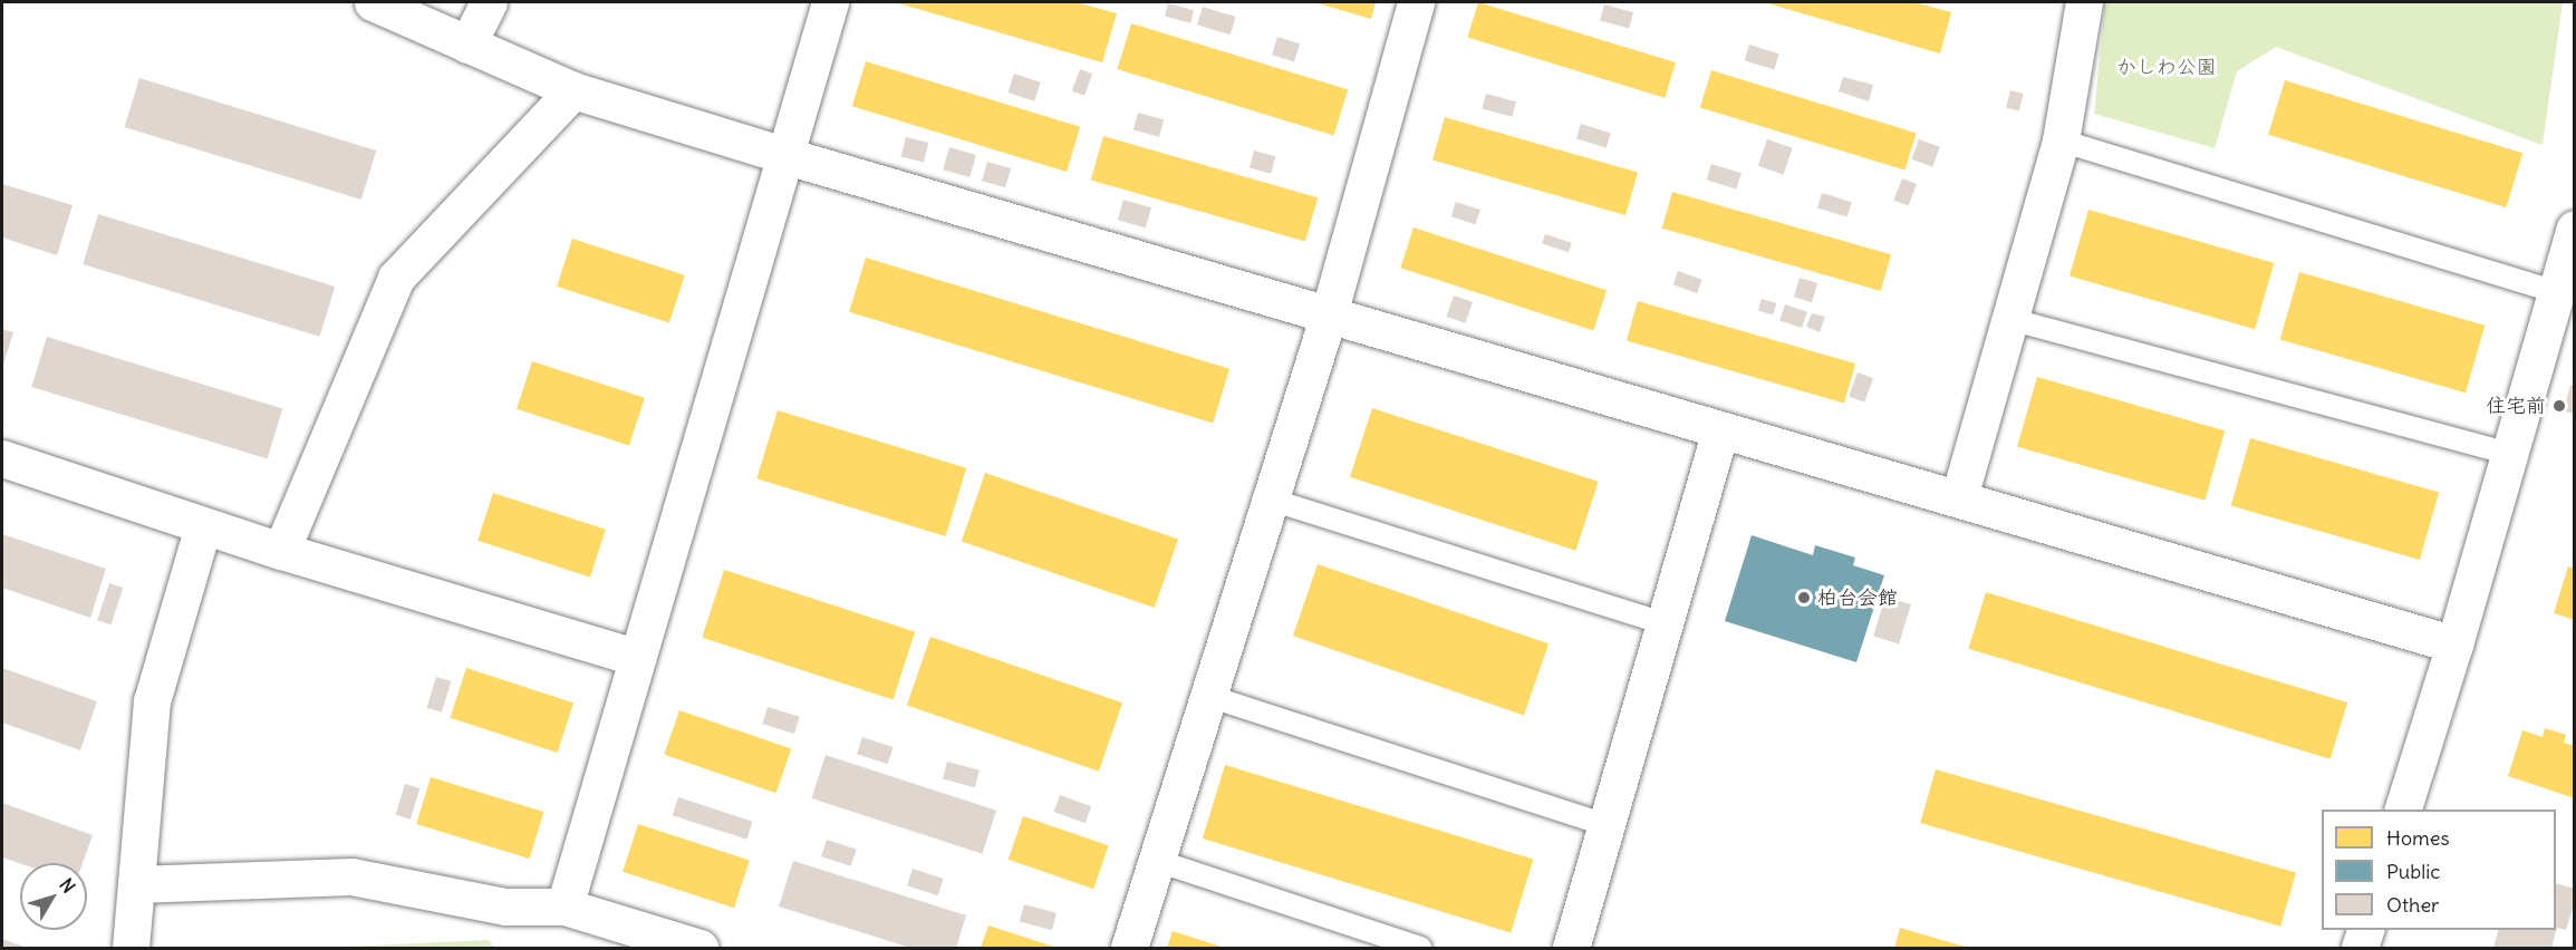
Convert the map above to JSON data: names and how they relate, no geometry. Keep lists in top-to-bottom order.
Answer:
{
  "parks": ["かしわ公園"],
  "places": ["住宅前", "柏台会館"],
  "legend": ["Homes", "Public", "Other"],
  "north": "top right"
}
